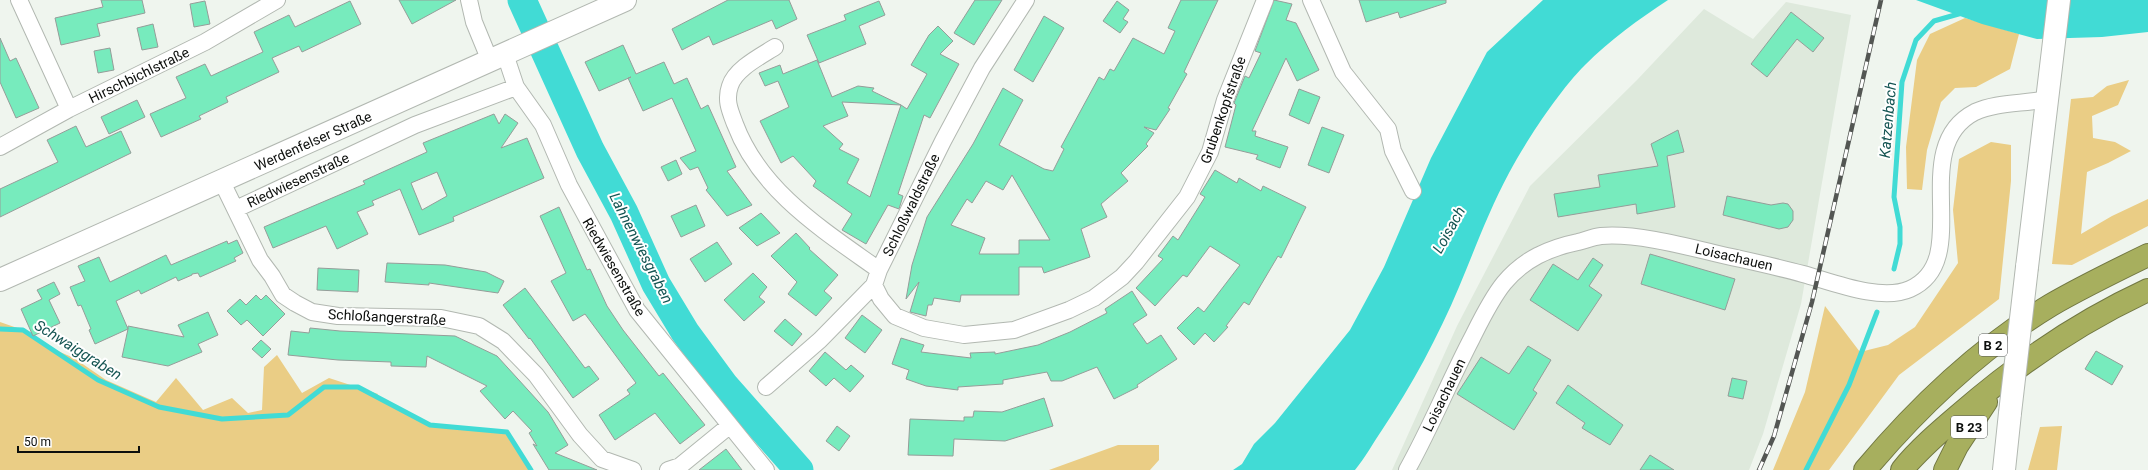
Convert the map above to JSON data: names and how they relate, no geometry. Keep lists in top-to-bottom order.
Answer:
{
  "streets": {
    "highway": ["B 2", "B 23"],
    "street": [
      "Hirschbichlstraße",
      "Grubenkopfstraße",
      "Werdenfelser Straße",
      "Riedwiesenstraße",
      "Schloßwaldstraße",
      "Loisachauen",
      "Schloßangerstraße"
    ]
  },
  "crossings": [
    ["Grubenkopfstraße", "Schloßwaldstraße"],
    ["Werdenfelser Straße", "Riedwiesenstraße"],
    ["Werdenfelser Straße", "Schloßangerstraße"],
    ["Riedwiesenstraße", "Schloßangerstraße"],
    ["B 2", "B 23"]
  ],
  "water": [
    "Katzenbach",
    "Loisach",
    "Lahnenwiesgraben",
    "Schwaiggraben"
  ],
  "scale_bar": "50 m"
}
